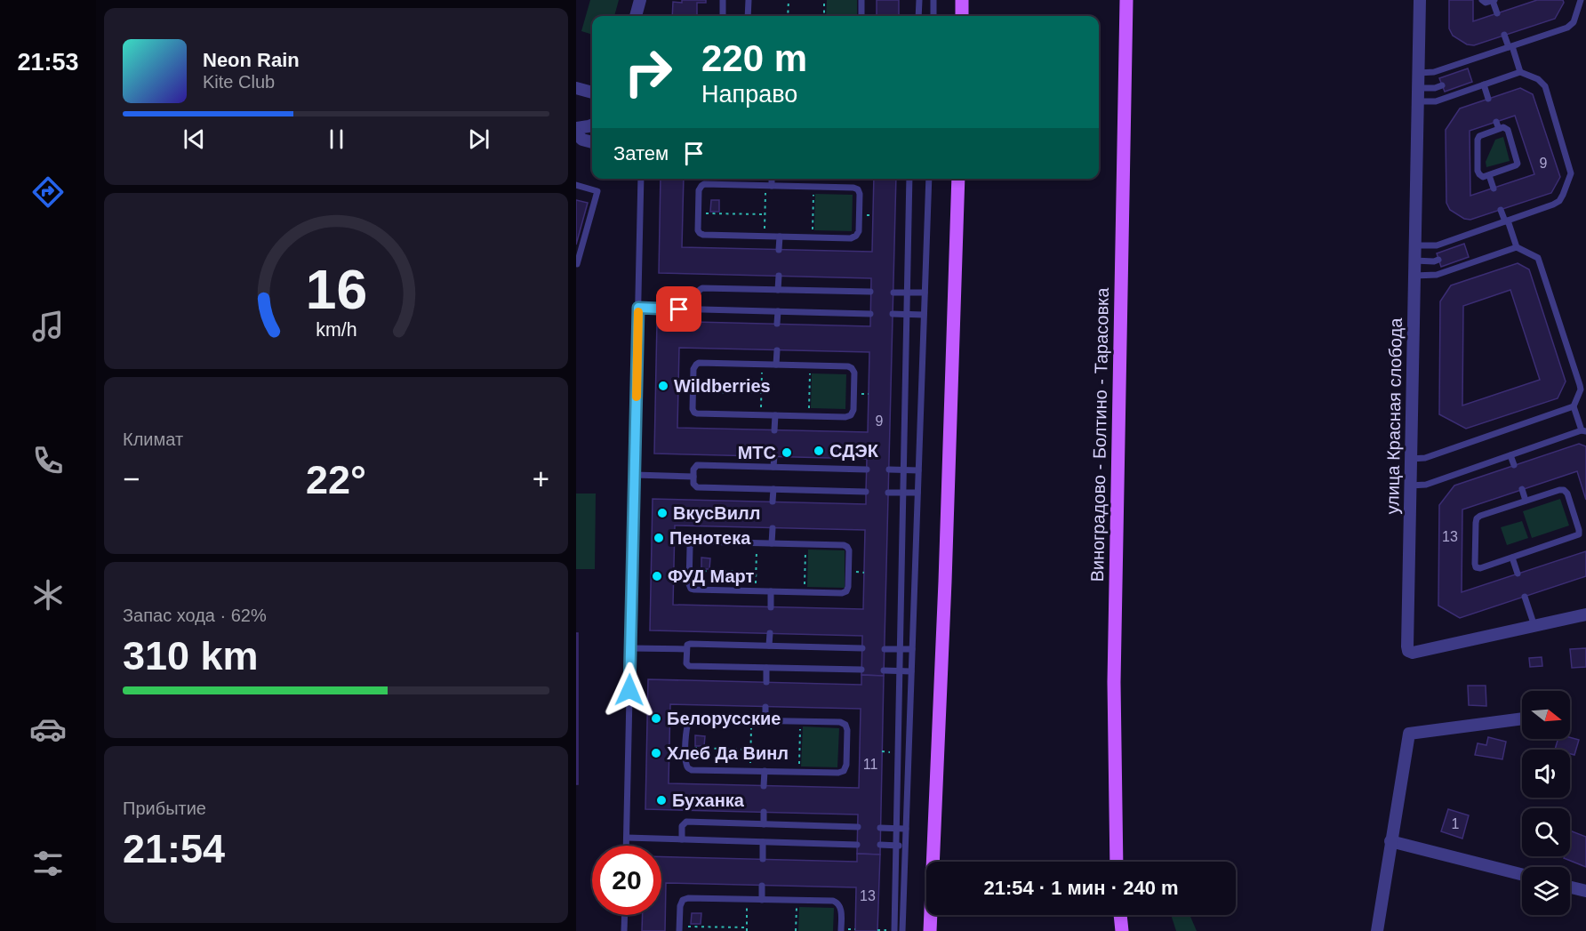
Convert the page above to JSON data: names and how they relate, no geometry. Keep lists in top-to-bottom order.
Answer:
{
  "streets": {
    "main road": ["Виноградово - Болтино - Тарасовка"],
    "street": ["улица Красная слобода"]
  },
  "places": [
    "Wildberries",
    "СДЭК",
    "МТС",
    "ВкусВилл",
    "Пенотека",
    "ФУД Март",
    "Белорусские",
    "Хлеб Да Винл",
    "Буханка"
  ],
  "house_numbers": [
    "9",
    "9",
    "13",
    "11",
    "1",
    "13"
  ],
  "north": "right",
  "page": {
    "tabs": "21:53",
    "turn": ["220 m", "Направо"],
    "song": ["Neon Rain", "Kite Club"],
    "then": "Затем",
    "tile": [
      "Климат",
      ["Запас хода · 62%", "310 km"],
      ["Прибытие", "21:54"]
    ],
    "heat": ["−", "22°", "+"],
    "limit": "20",
    "trip": "21:54 · 1 мин · 240 m",
    "gauge": ["16", "km/h"]
  }
}
